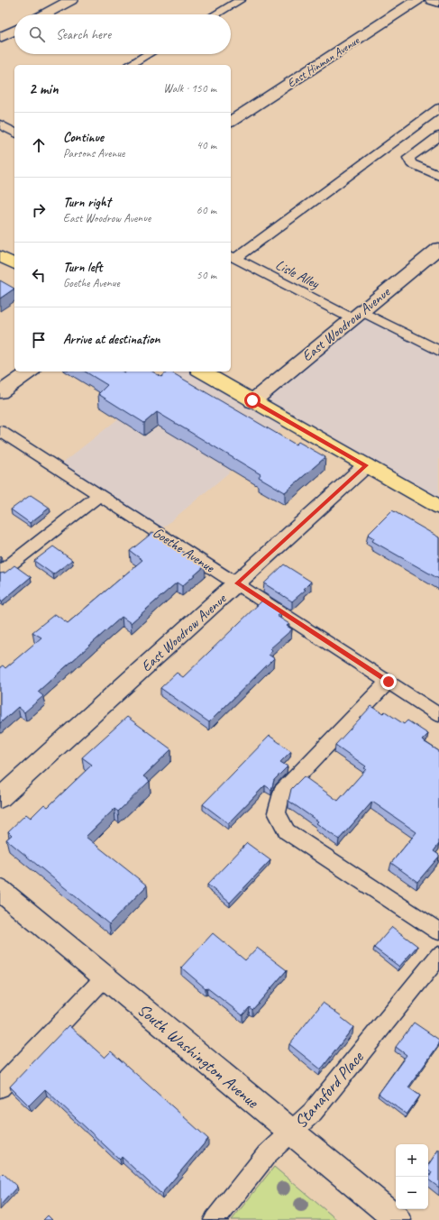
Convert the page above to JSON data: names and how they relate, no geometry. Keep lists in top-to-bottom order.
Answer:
{
  "streets": {
    "street": ["East Hinman Avenue", "East Woodrow Avenue", "South Washington Avenue"],
    "lane": ["Lisle Alley", "Goethe Avenue", "Stanaford Place"]
  },
  "crossings": [
    ["Lisle Alley", "East Woodrow Avenue"],
    ["East Woodrow Avenue", "Goethe Avenue"],
    ["South Washington Avenue", "Stanaford Place"]
  ],
  "page": {
    "search": "Search here",
    "heading": ["2 min", "Walk · 150 m"],
    "list": [
      ["Continue", "Parsons Avenue", "40 m"],
      ["Turn right", "East Woodrow Avenue", "60 m"],
      ["Turn left", "Goethe Avenue", "50 m"],
      "Arrive at destination"
    ],
    "map_buttons": ["+", "−"]
  }
}
